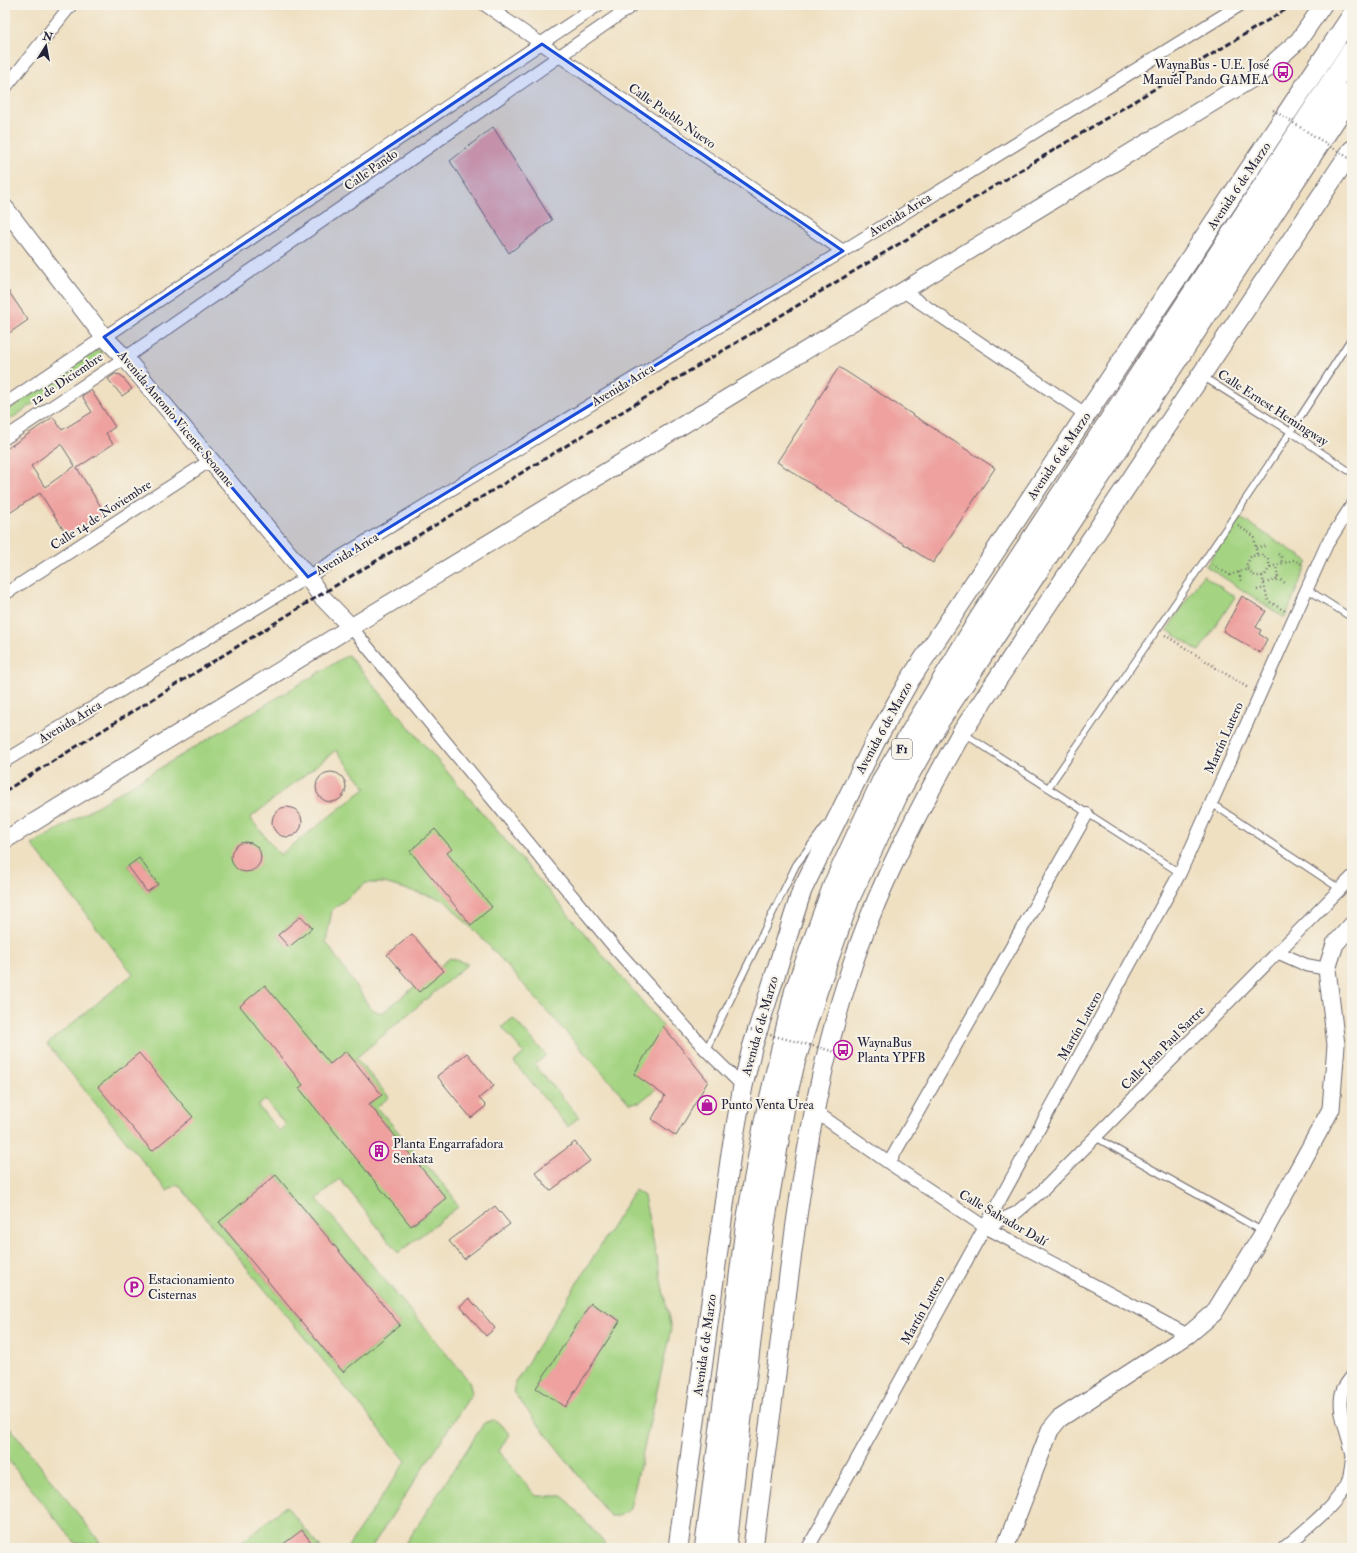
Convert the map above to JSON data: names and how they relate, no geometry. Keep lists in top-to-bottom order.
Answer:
{
  "streets": {
    "highway": ["Avenida 6 de Marzo", "F1"],
    "main road": ["Avenida Antonio Vicente Seoanne"],
    "street": [
      "Calle Pueblo Nuevo",
      "Calle Pando",
      "Avenida Arica",
      "12 de Diciembre",
      "Calle 14 de Noviembre",
      "Martín Lutero",
      "Calle Jean Paul Sartre",
      "Calle Salvador Dalí"
    ],
    "lane": ["Calle Ernest Hemingway"]
  },
  "crossings": [
    ["Calle Pueblo Nuevo", "Calle Pando"],
    ["Calle Pueblo Nuevo", "Avenida Arica"],
    ["Calle Pando", "12 de Diciembre"],
    ["Calle Pando", "Avenida Antonio Vicente Seoanne"],
    ["Avenida Arica", "Avenida Antonio Vicente Seoanne"],
    ["12 de Diciembre", "Avenida Antonio Vicente Seoanne"],
    ["Avenida Antonio Vicente Seoanne", "Calle 14 de Noviembre"],
    ["Martín Lutero", "Calle Jean Paul Sartre"],
    ["Martín Lutero", "Calle Salvador Dalí"],
    ["Calle Jean Paul Sartre", "Calle Salvador Dalí"]
  ],
  "places": {
    "bus stop": ["WaynaBus - U.E. José Manuel Pando GAMEA", "WaynaBus Planta YPFB"],
    "shop": ["Punto Venta Urea"],
    "building": ["Planta Engarrafadora Senkata"],
    "parking": ["Estacionamiento Cisternas"]
  },
  "north": "top"
}
